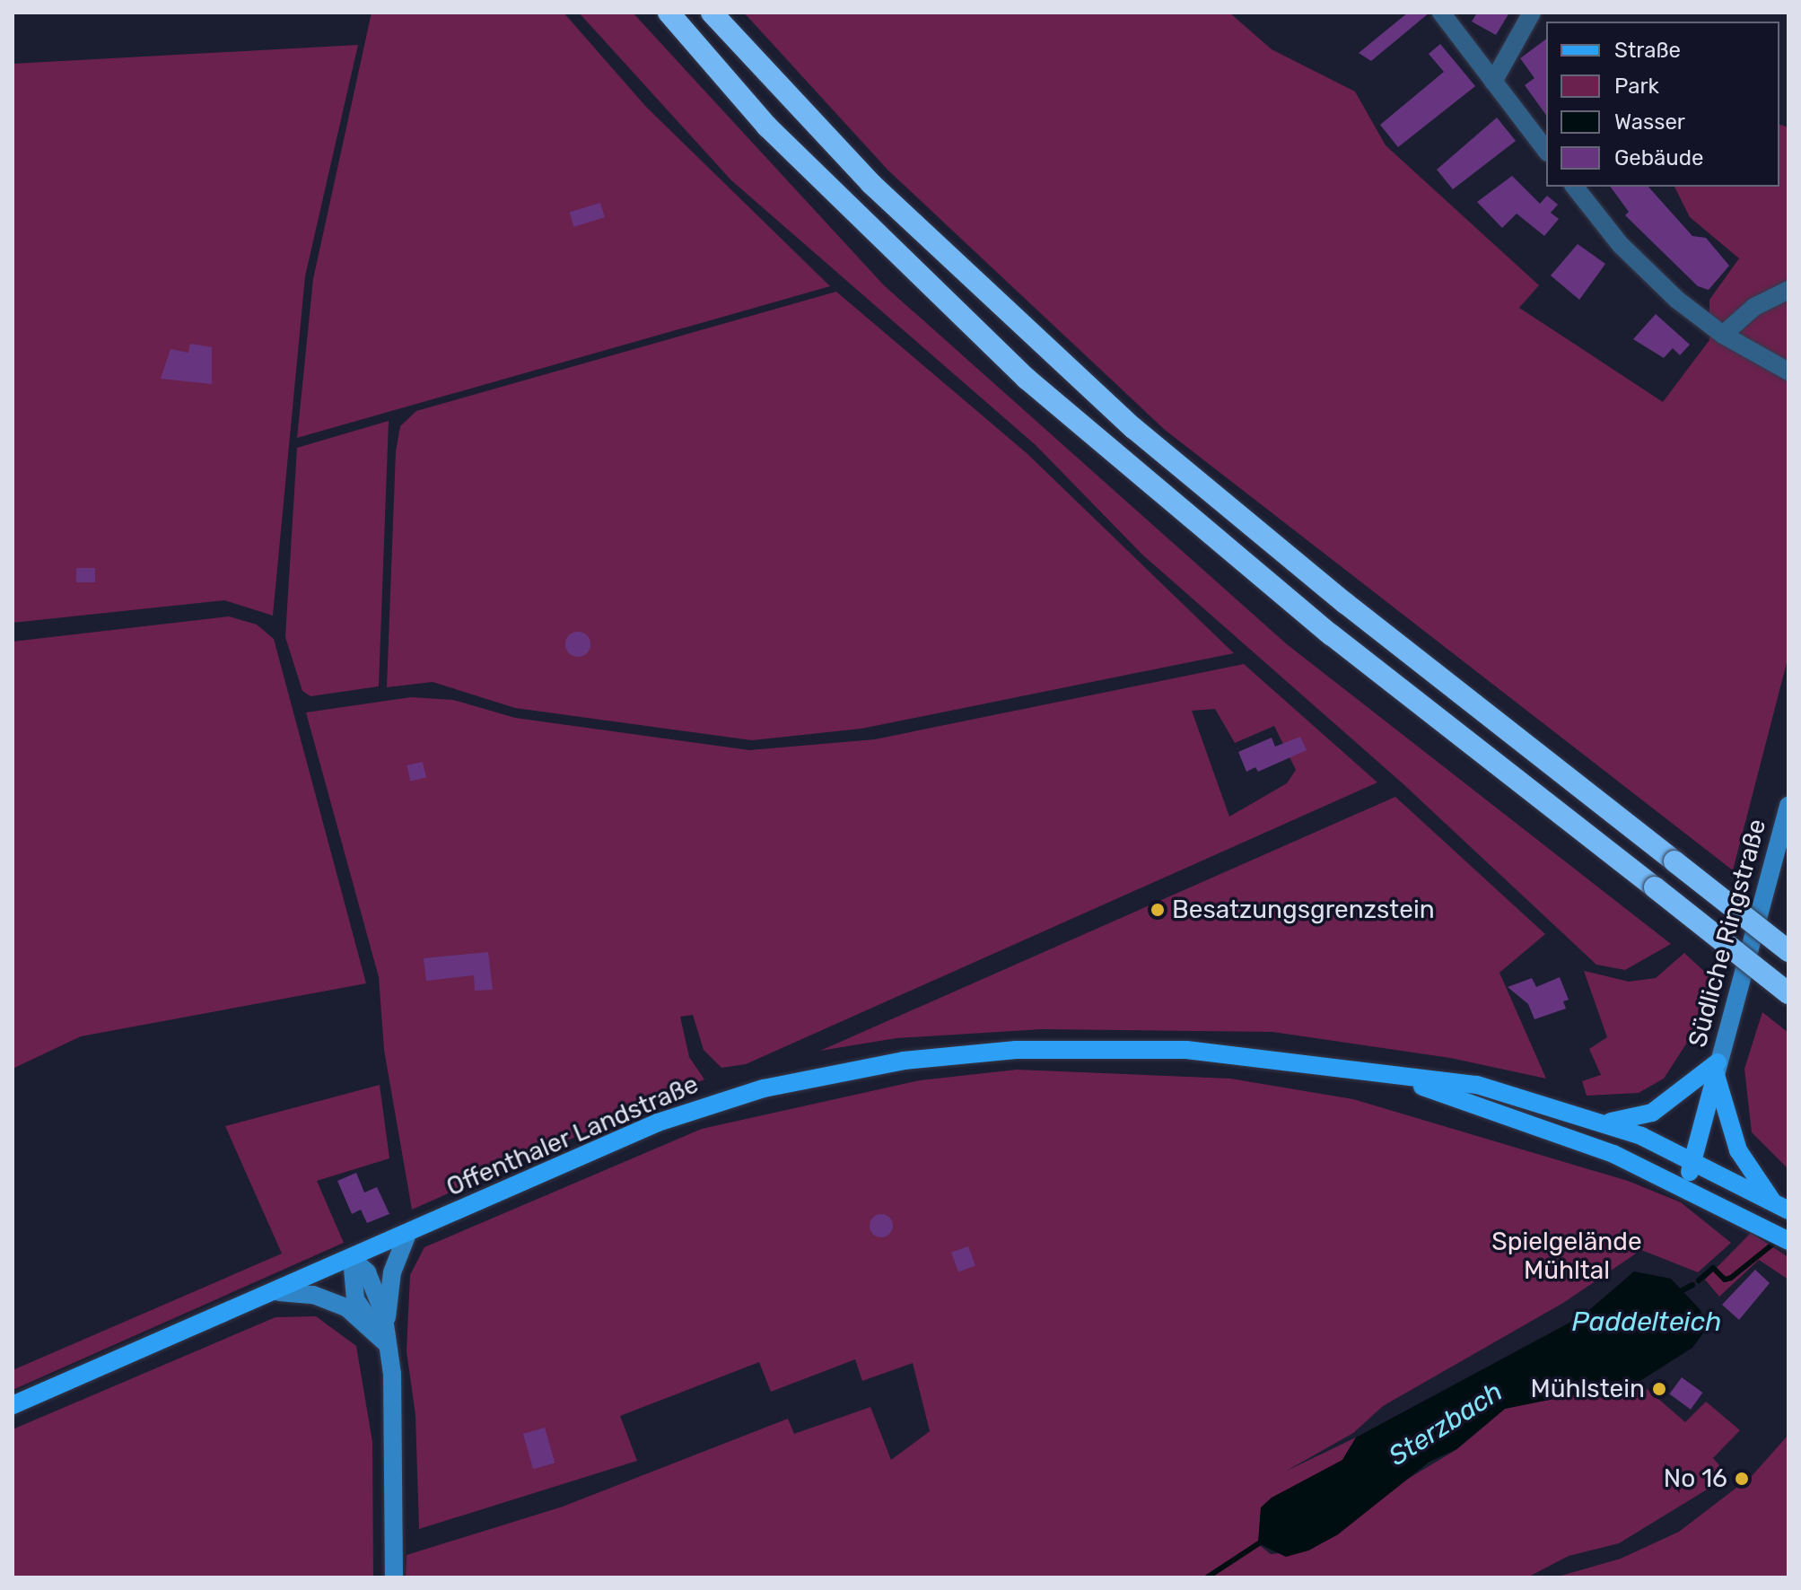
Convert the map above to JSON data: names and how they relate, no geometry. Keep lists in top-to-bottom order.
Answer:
{
  "streets": {
    "main road": ["Offenthaler Landstraße"],
    "street": ["Südliche Ringstraße"]
  },
  "water": ["Paddelteich", "Sterzbach"],
  "parks": ["Spielgelände Mühltal"],
  "places": ["Besatzungsgrenzstein", "Mühlstein", "No 16"],
  "legend": [
    "Straße",
    "Park",
    "Wasser",
    "Gebäude"
  ]
}
